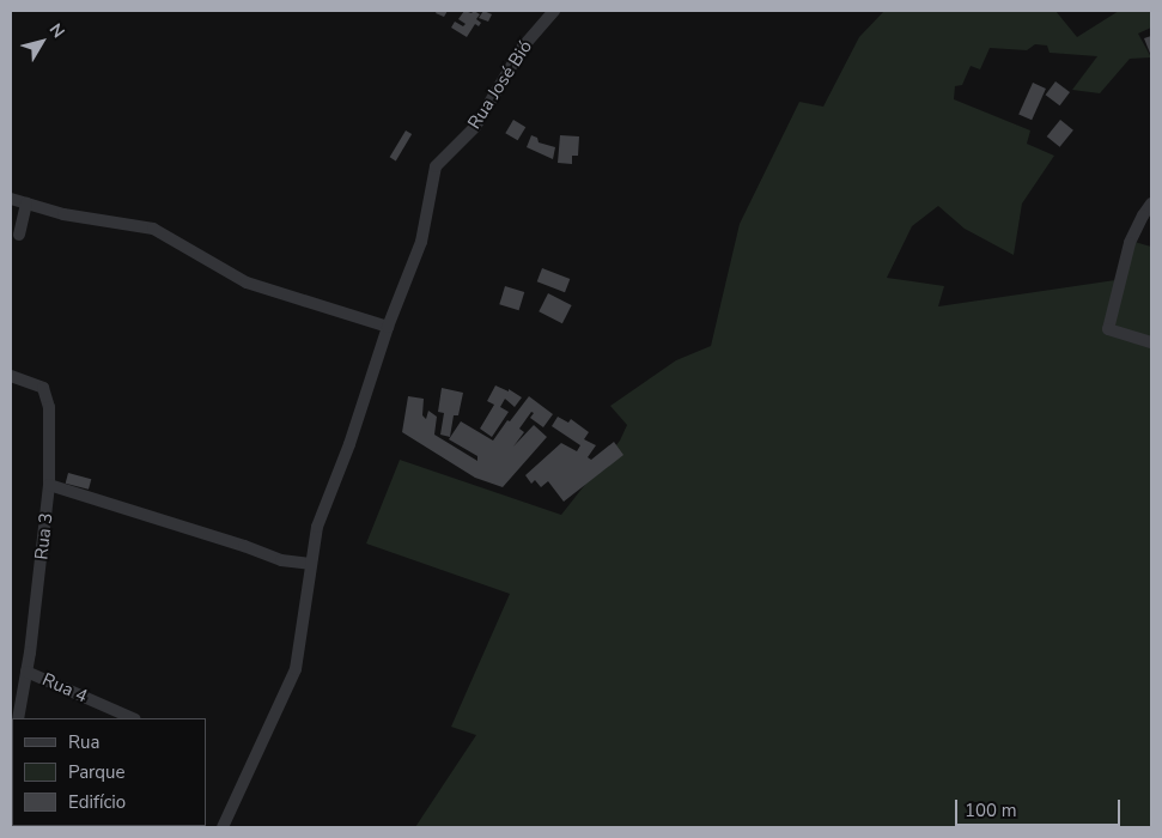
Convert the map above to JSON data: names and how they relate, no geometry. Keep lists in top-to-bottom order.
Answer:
{
  "streets": {
    "street": ["Rua José Bió", "Rua 3", "Rua 4"]
  },
  "crossings": [
    ["Rua 3", "Rua 4"]
  ],
  "legend": ["Rua", "Parque", "Edifício"],
  "scale_bar": "100 m",
  "north": "top right"
}
